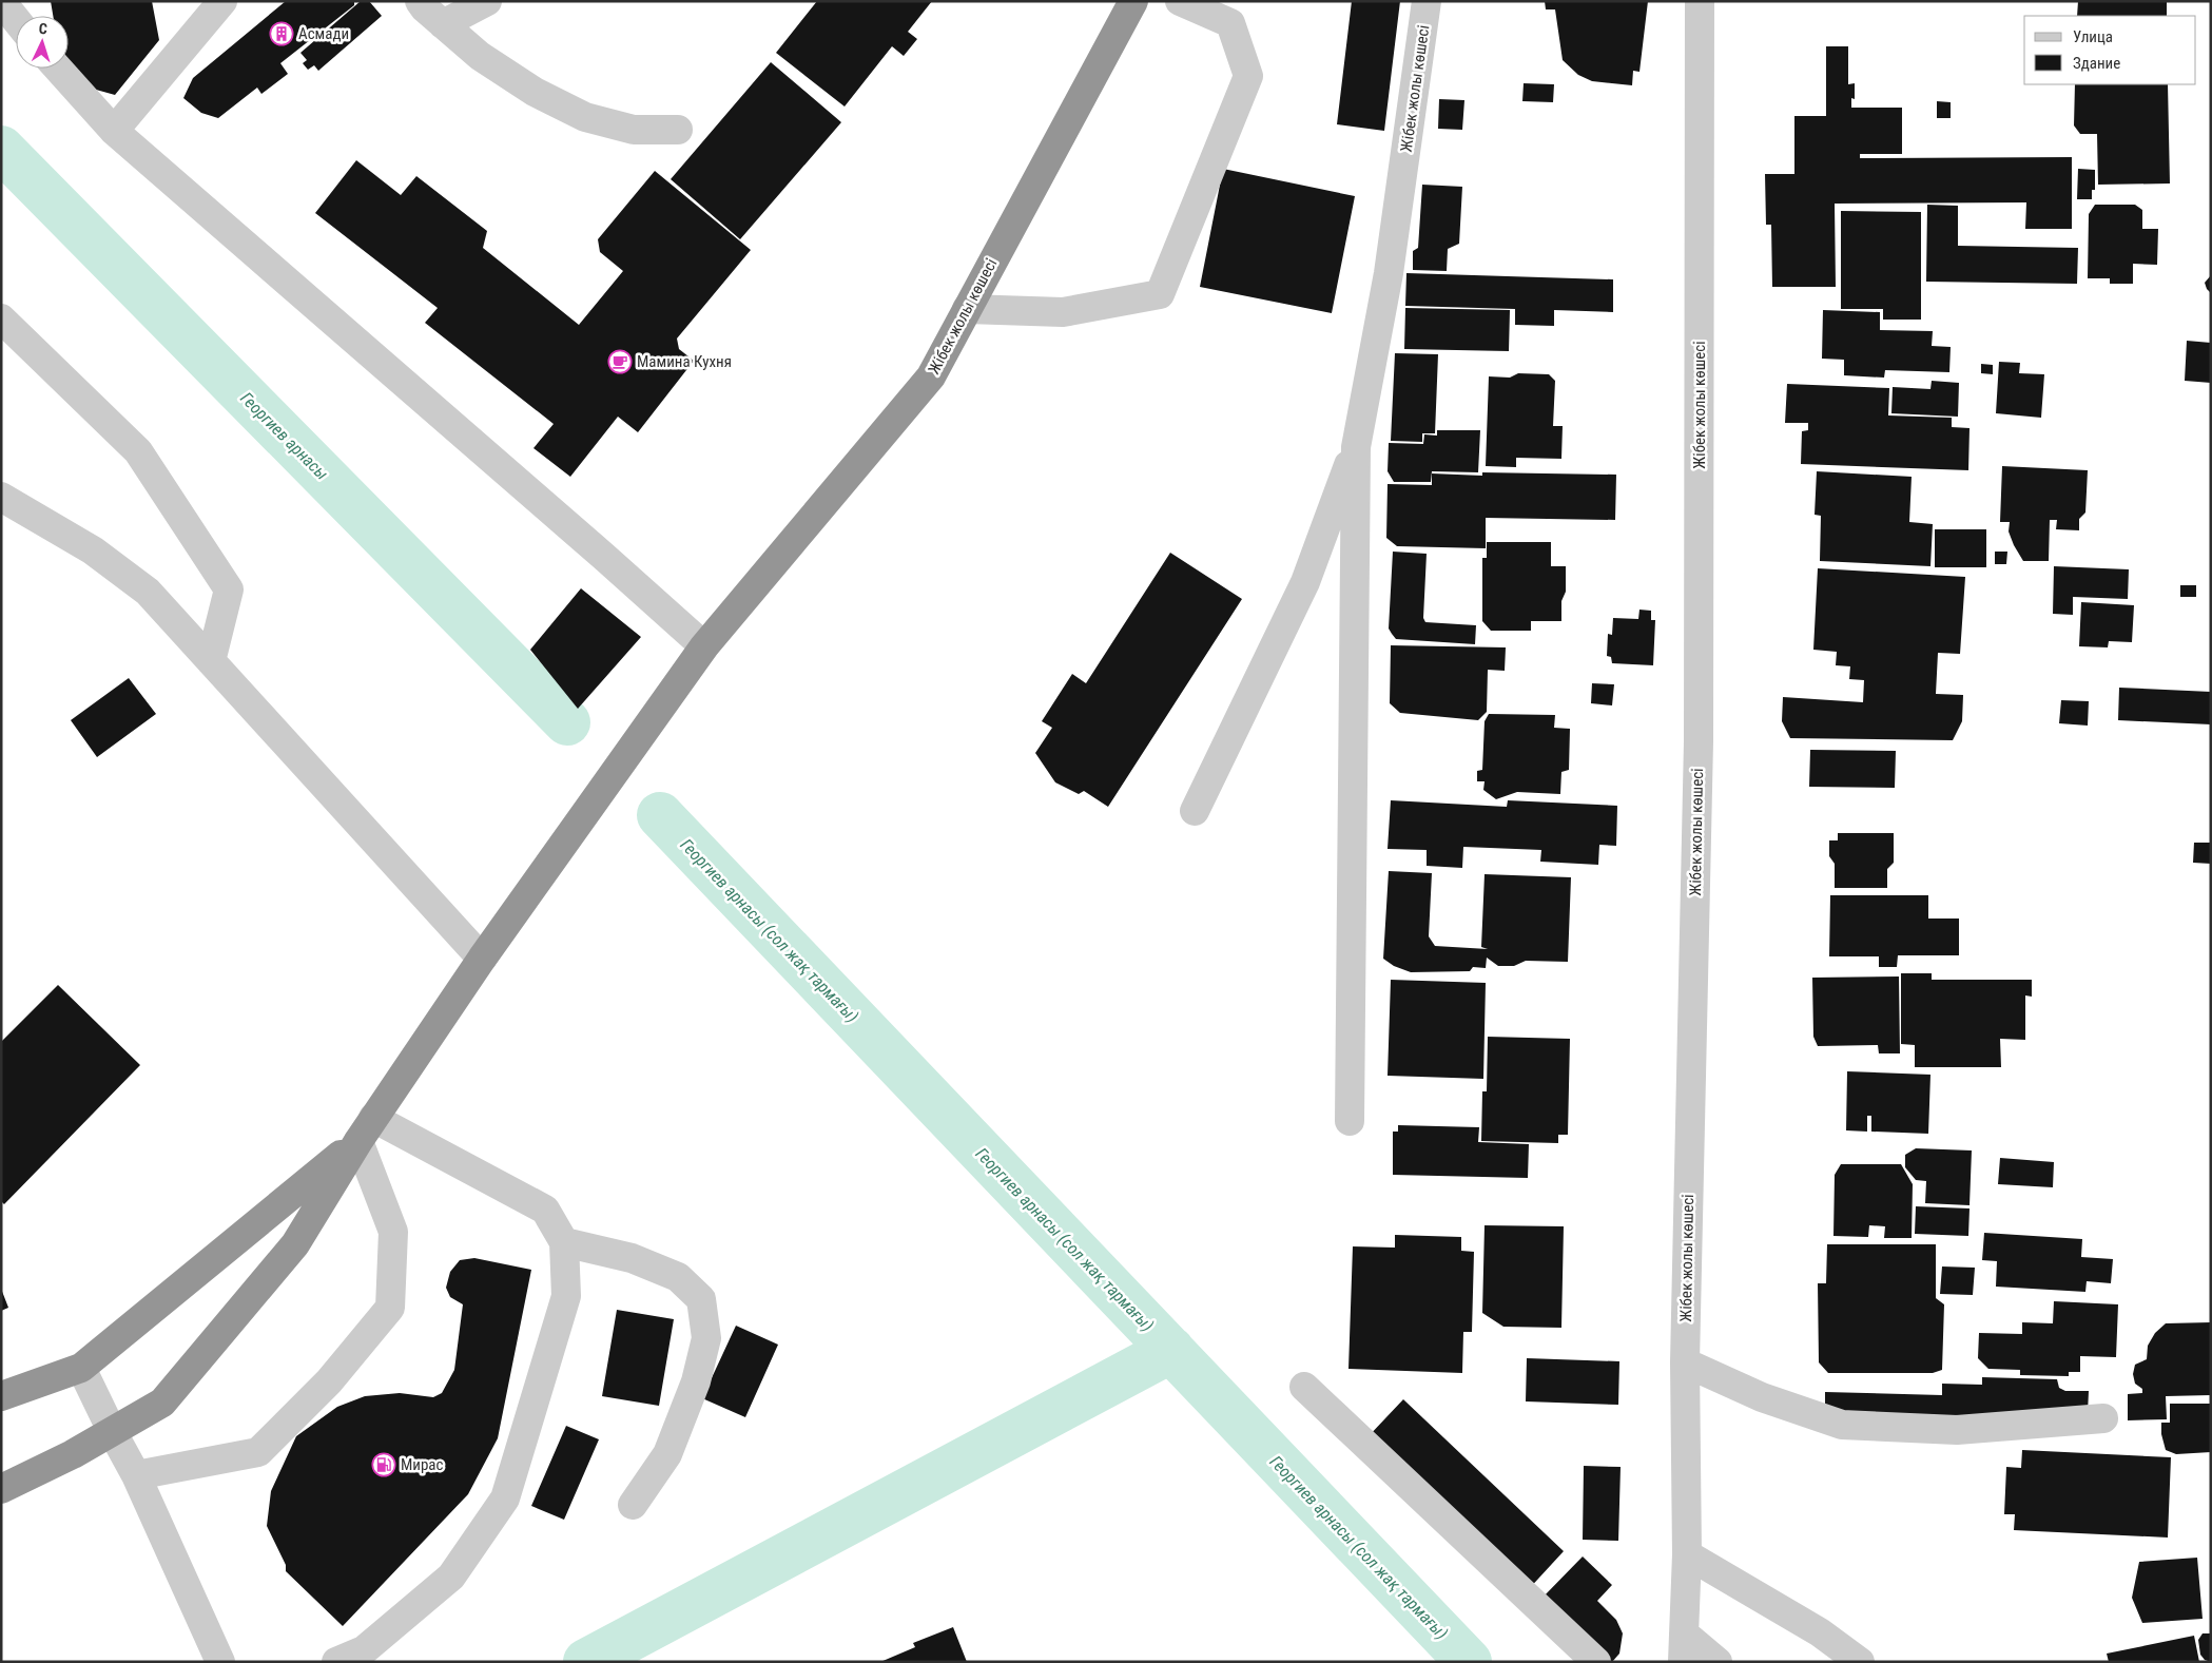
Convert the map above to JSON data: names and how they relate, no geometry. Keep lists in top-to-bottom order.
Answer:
{
  "streets": {
    "highway": ["Жібек жолы көшесі"]
  },
  "water": ["Георгиев арнасы", "Георгиев арнасы (сол жақ тармағы)"],
  "places": {
    "building": ["Асмади"],
    "cafe": ["Мамина Кухня"],
    "fuel station": ["Мирас"]
  },
  "legend": ["Улица", "Здание"],
  "north": "top"
}
